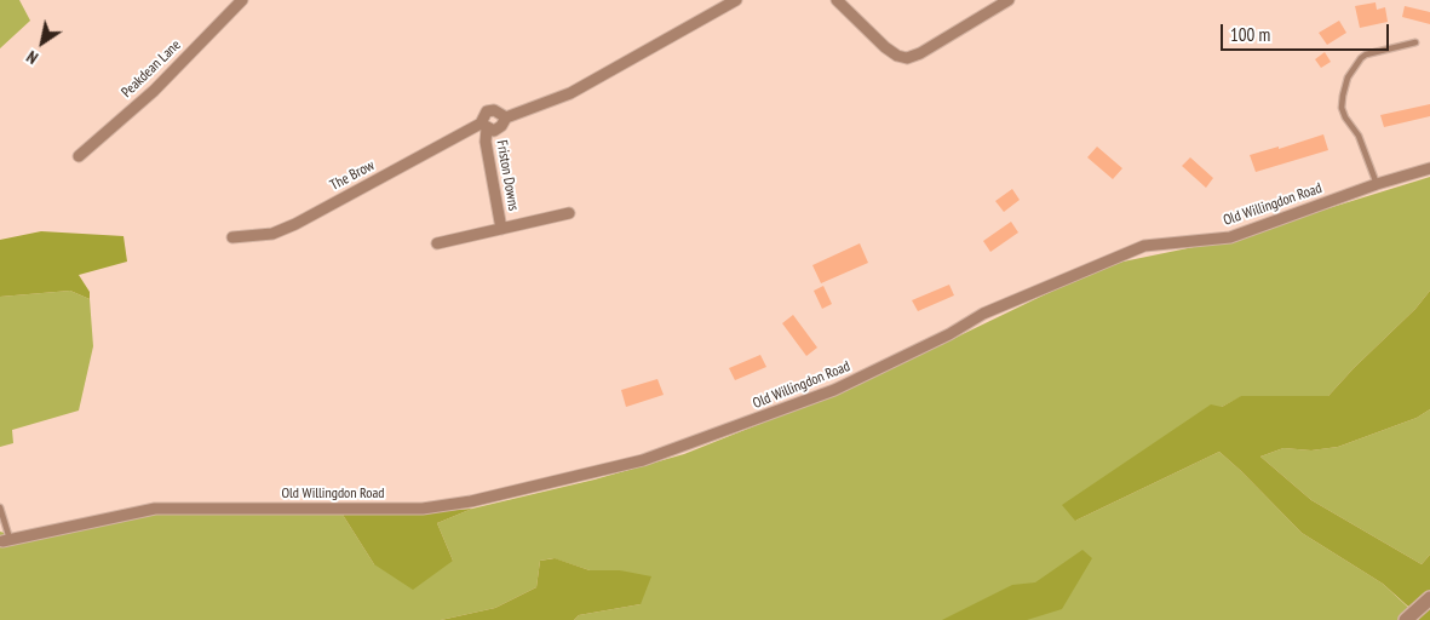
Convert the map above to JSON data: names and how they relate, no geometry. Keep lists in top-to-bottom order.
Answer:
{
  "streets": {
    "street": [
      "Peakdean Lane",
      "The Brow",
      "Friston Downs",
      "Old Willingdon Road"
    ]
  },
  "crossings": [
    ["The Brow", "Friston Downs"]
  ],
  "scale_bar": "100 m",
  "north": "bottom left"
}
